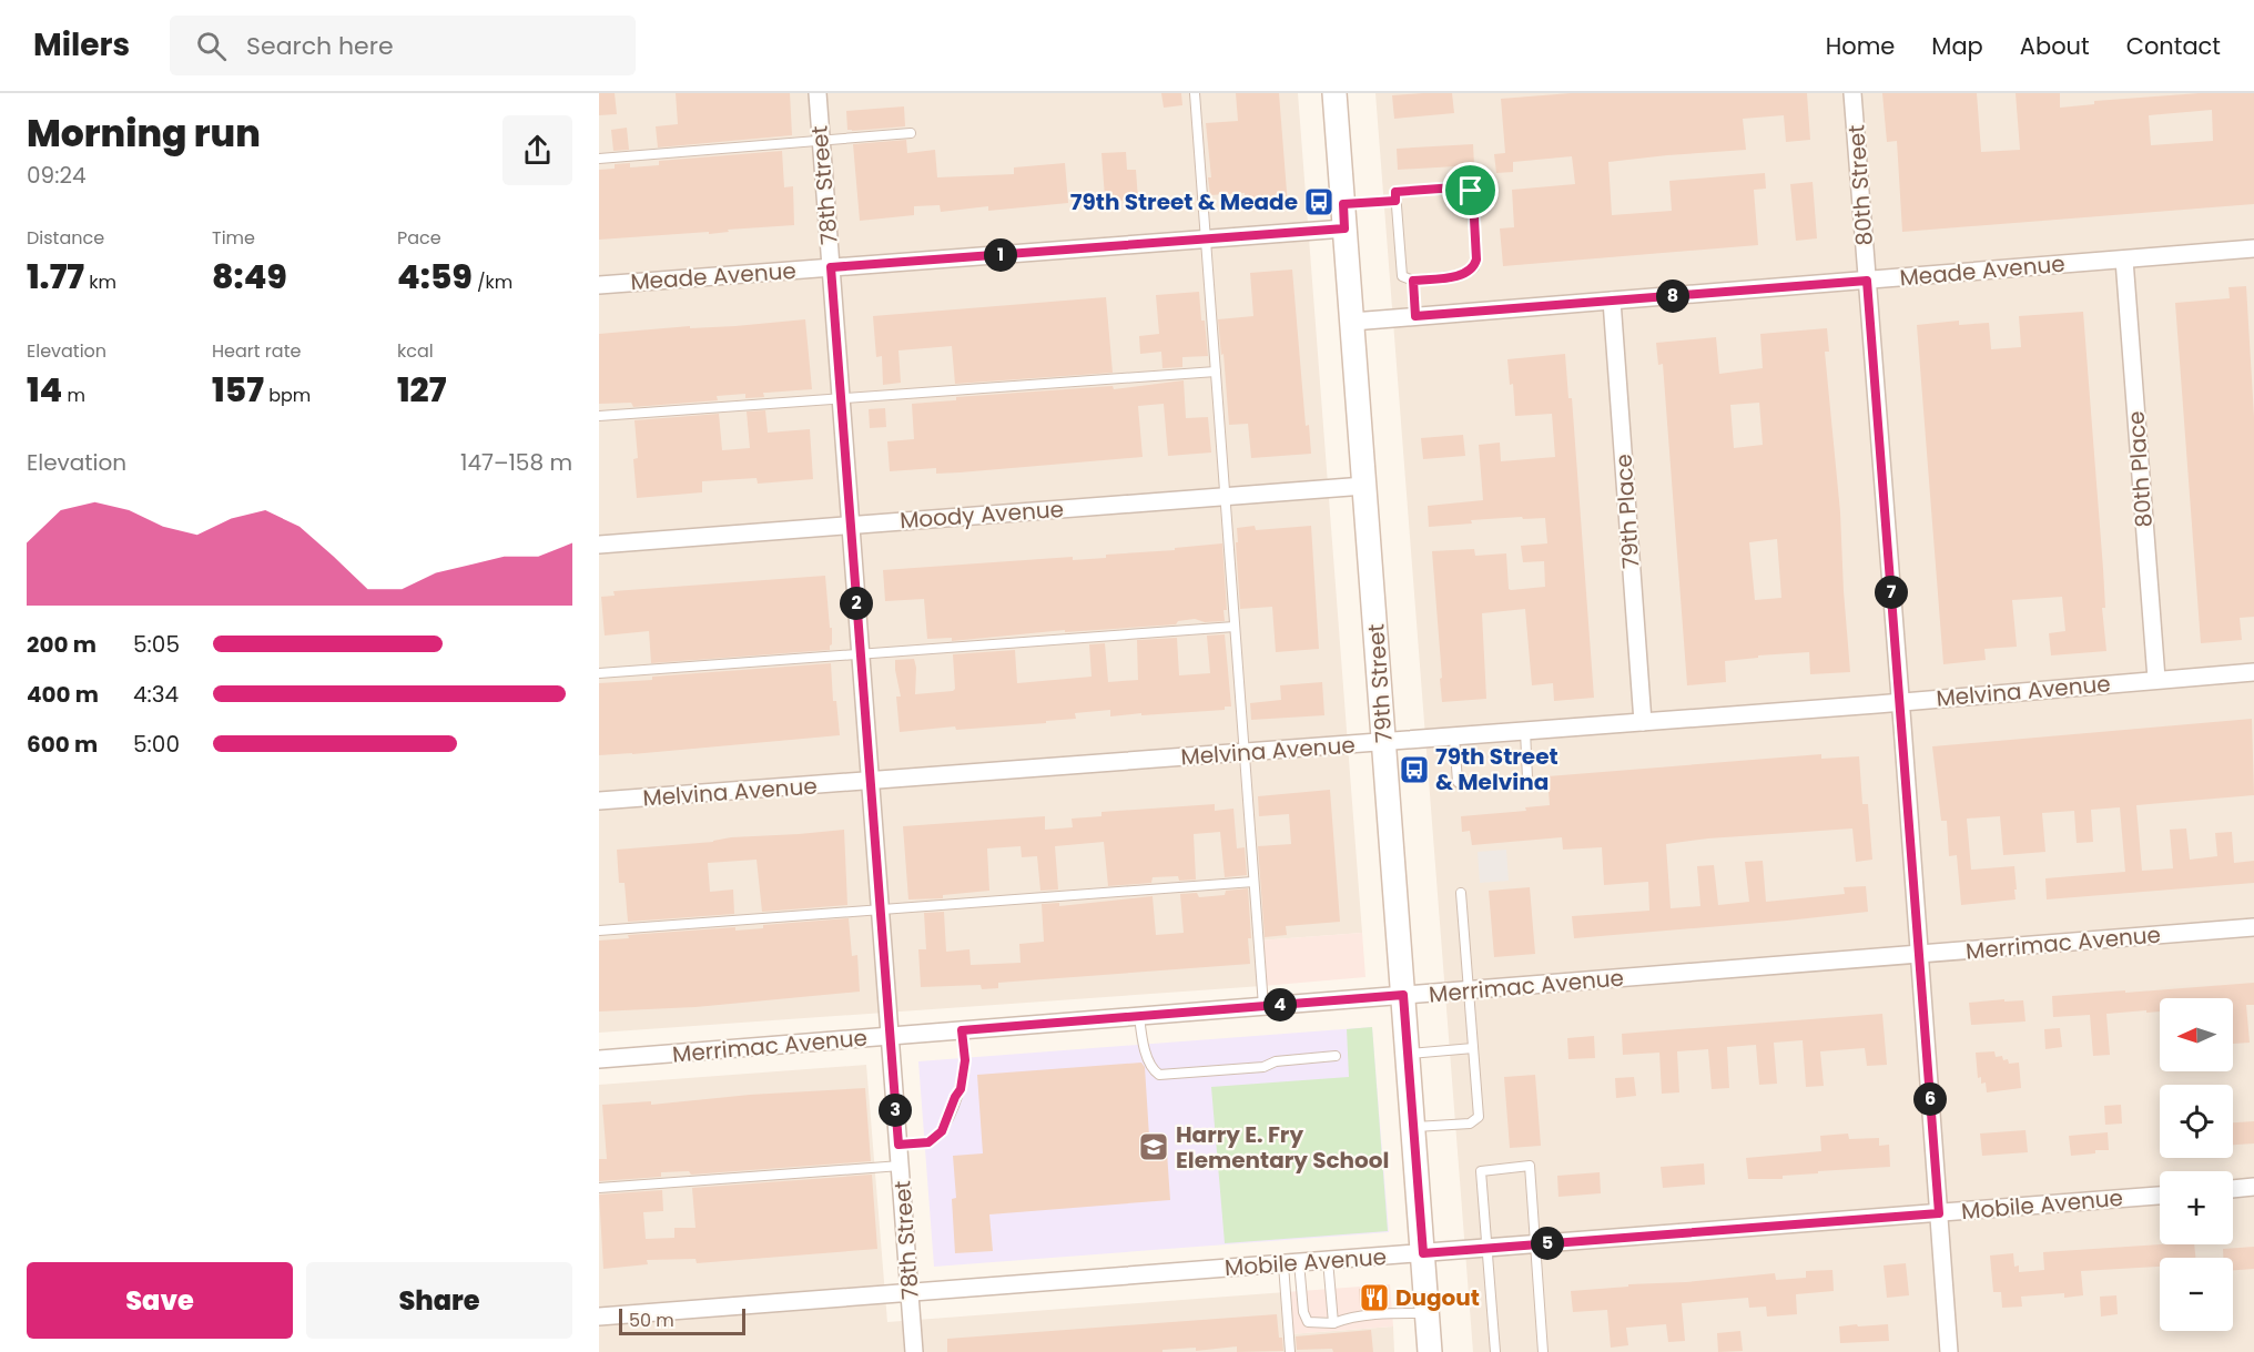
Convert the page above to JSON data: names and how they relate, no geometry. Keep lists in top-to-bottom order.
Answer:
{
  "streets": {
    "main road": ["79th Street"],
    "street": [
      "78th Street",
      "80th Street",
      "Meade Avenue",
      "80th Place",
      "79th Place",
      "Moody Avenue",
      "Melvina Avenue",
      "Merrimac Avenue",
      "Mobile Avenue"
    ]
  },
  "crossings": [
    ["78th Street", "Meade Avenue"],
    ["78th Street", "Moody Avenue"],
    ["78th Street", "Melvina Avenue"],
    ["78th Street", "Merrimac Avenue"],
    ["78th Street", "Mobile Avenue"],
    ["80th Street", "Meade Avenue"],
    ["80th Street", "Melvina Avenue"],
    ["80th Street", "Merrimac Avenue"],
    ["80th Street", "Mobile Avenue"],
    ["Meade Avenue", "80th Place"],
    ["Meade Avenue", "79th Place"],
    ["Meade Avenue", "79th Street"],
    ["80th Place", "Melvina Avenue"],
    ["79th Place", "Melvina Avenue"],
    ["Moody Avenue", "79th Street"],
    ["79th Street", "Melvina Avenue"],
    ["79th Street", "Merrimac Avenue"],
    ["79th Street", "Mobile Avenue"]
  ],
  "places": {
    "bus stop": ["79th Street & Meade", "79th Street & Melvina"],
    "school or university": ["Harry E. Fry Elementary School"],
    "restaurant": ["Dugout"]
  },
  "scale_bar": "50 m",
  "north": "left",
  "page": {
    "header": "Milers",
    "search": "Search here",
    "nav": [
      "Home",
      "Map",
      "About",
      "Contact"
    ],
    "heading": ["Morning run", "09:24"],
    "stats": [
      ["Distance", "1.77 km"],
      ["Time", "8:49"],
      ["Pace", "4:59 /km"],
      ["Elevation", "14 m"],
      ["Heart rate", "157 bpm"],
      ["kcal", "127"]
    ],
    "pins": [
      "1",
      "8",
      "7",
      "2",
      "4",
      "6",
      "3",
      "5"
    ],
    "chart": ["Elevation", "147–158 m"],
    "list": [
      {
        "name": "200 m",
        "note": "5:05"
      },
      {
        "name": "400 m",
        "note": "4:34"
      },
      {
        "name": "600 m",
        "note": "5:00"
      }
    ],
    "map_buttons": ["+", "−"],
    "buttons": ["Save", "Share"],
    "scale": "50 m"
  }
}
